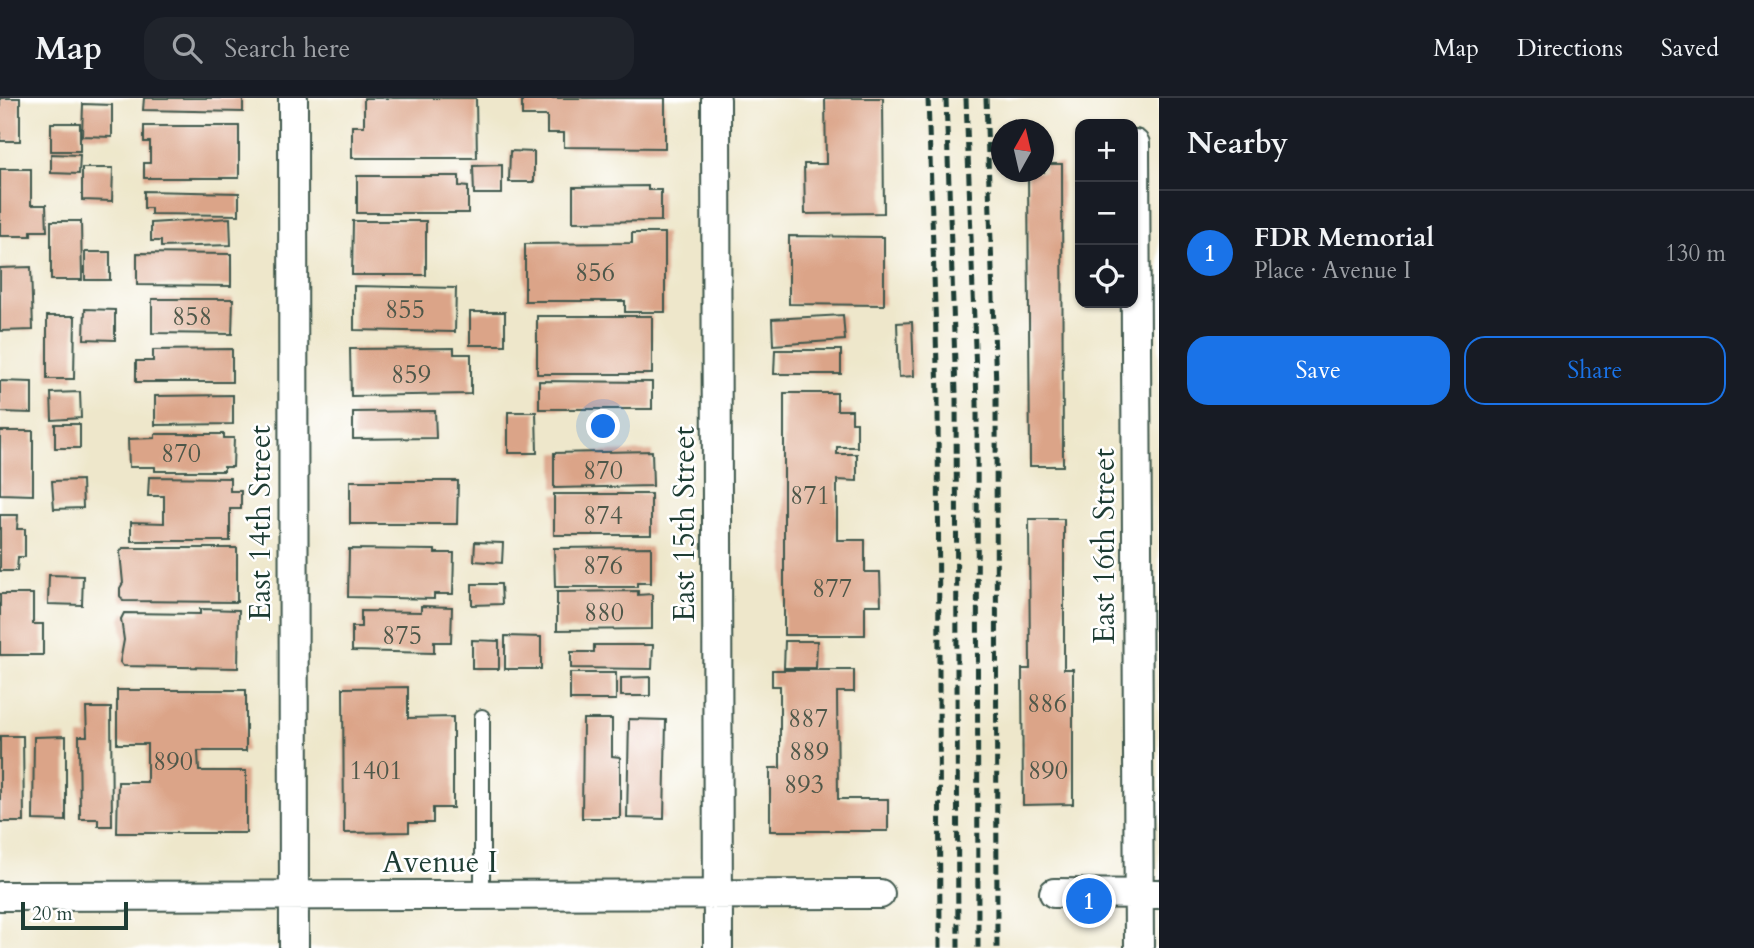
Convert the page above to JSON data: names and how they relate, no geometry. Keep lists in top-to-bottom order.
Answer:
{
  "streets": {
    "street": [
      "East 14th Street",
      "East 15th Street",
      "East 16th Street",
      "Avenue I"
    ]
  },
  "crossings": [
    ["East 14th Street", "Avenue I"],
    ["East 15th Street", "Avenue I"]
  ],
  "house_numbers": [
    "856",
    "855",
    "858",
    "859",
    "870",
    "870",
    "871",
    "874",
    "876",
    "877",
    "880",
    "875",
    "886",
    "887",
    "889",
    "890",
    "1401",
    "890",
    "893"
  ],
  "scale_bar": "20 m",
  "north": "top",
  "page": {
    "header": "Map",
    "search": "Search here",
    "nav": ["Map", "Directions", "Saved"],
    "heading": "Nearby",
    "map_buttons": ["+", "−"],
    "list": [
      {
        "mark": "1",
        "name": "FDR Memorial",
        "note": "Place · Avenue I",
        "value": "130 m"
      }
    ],
    "buttons": ["Save", "Share"],
    "pins": "1",
    "scale": "20 m"
  }
}
